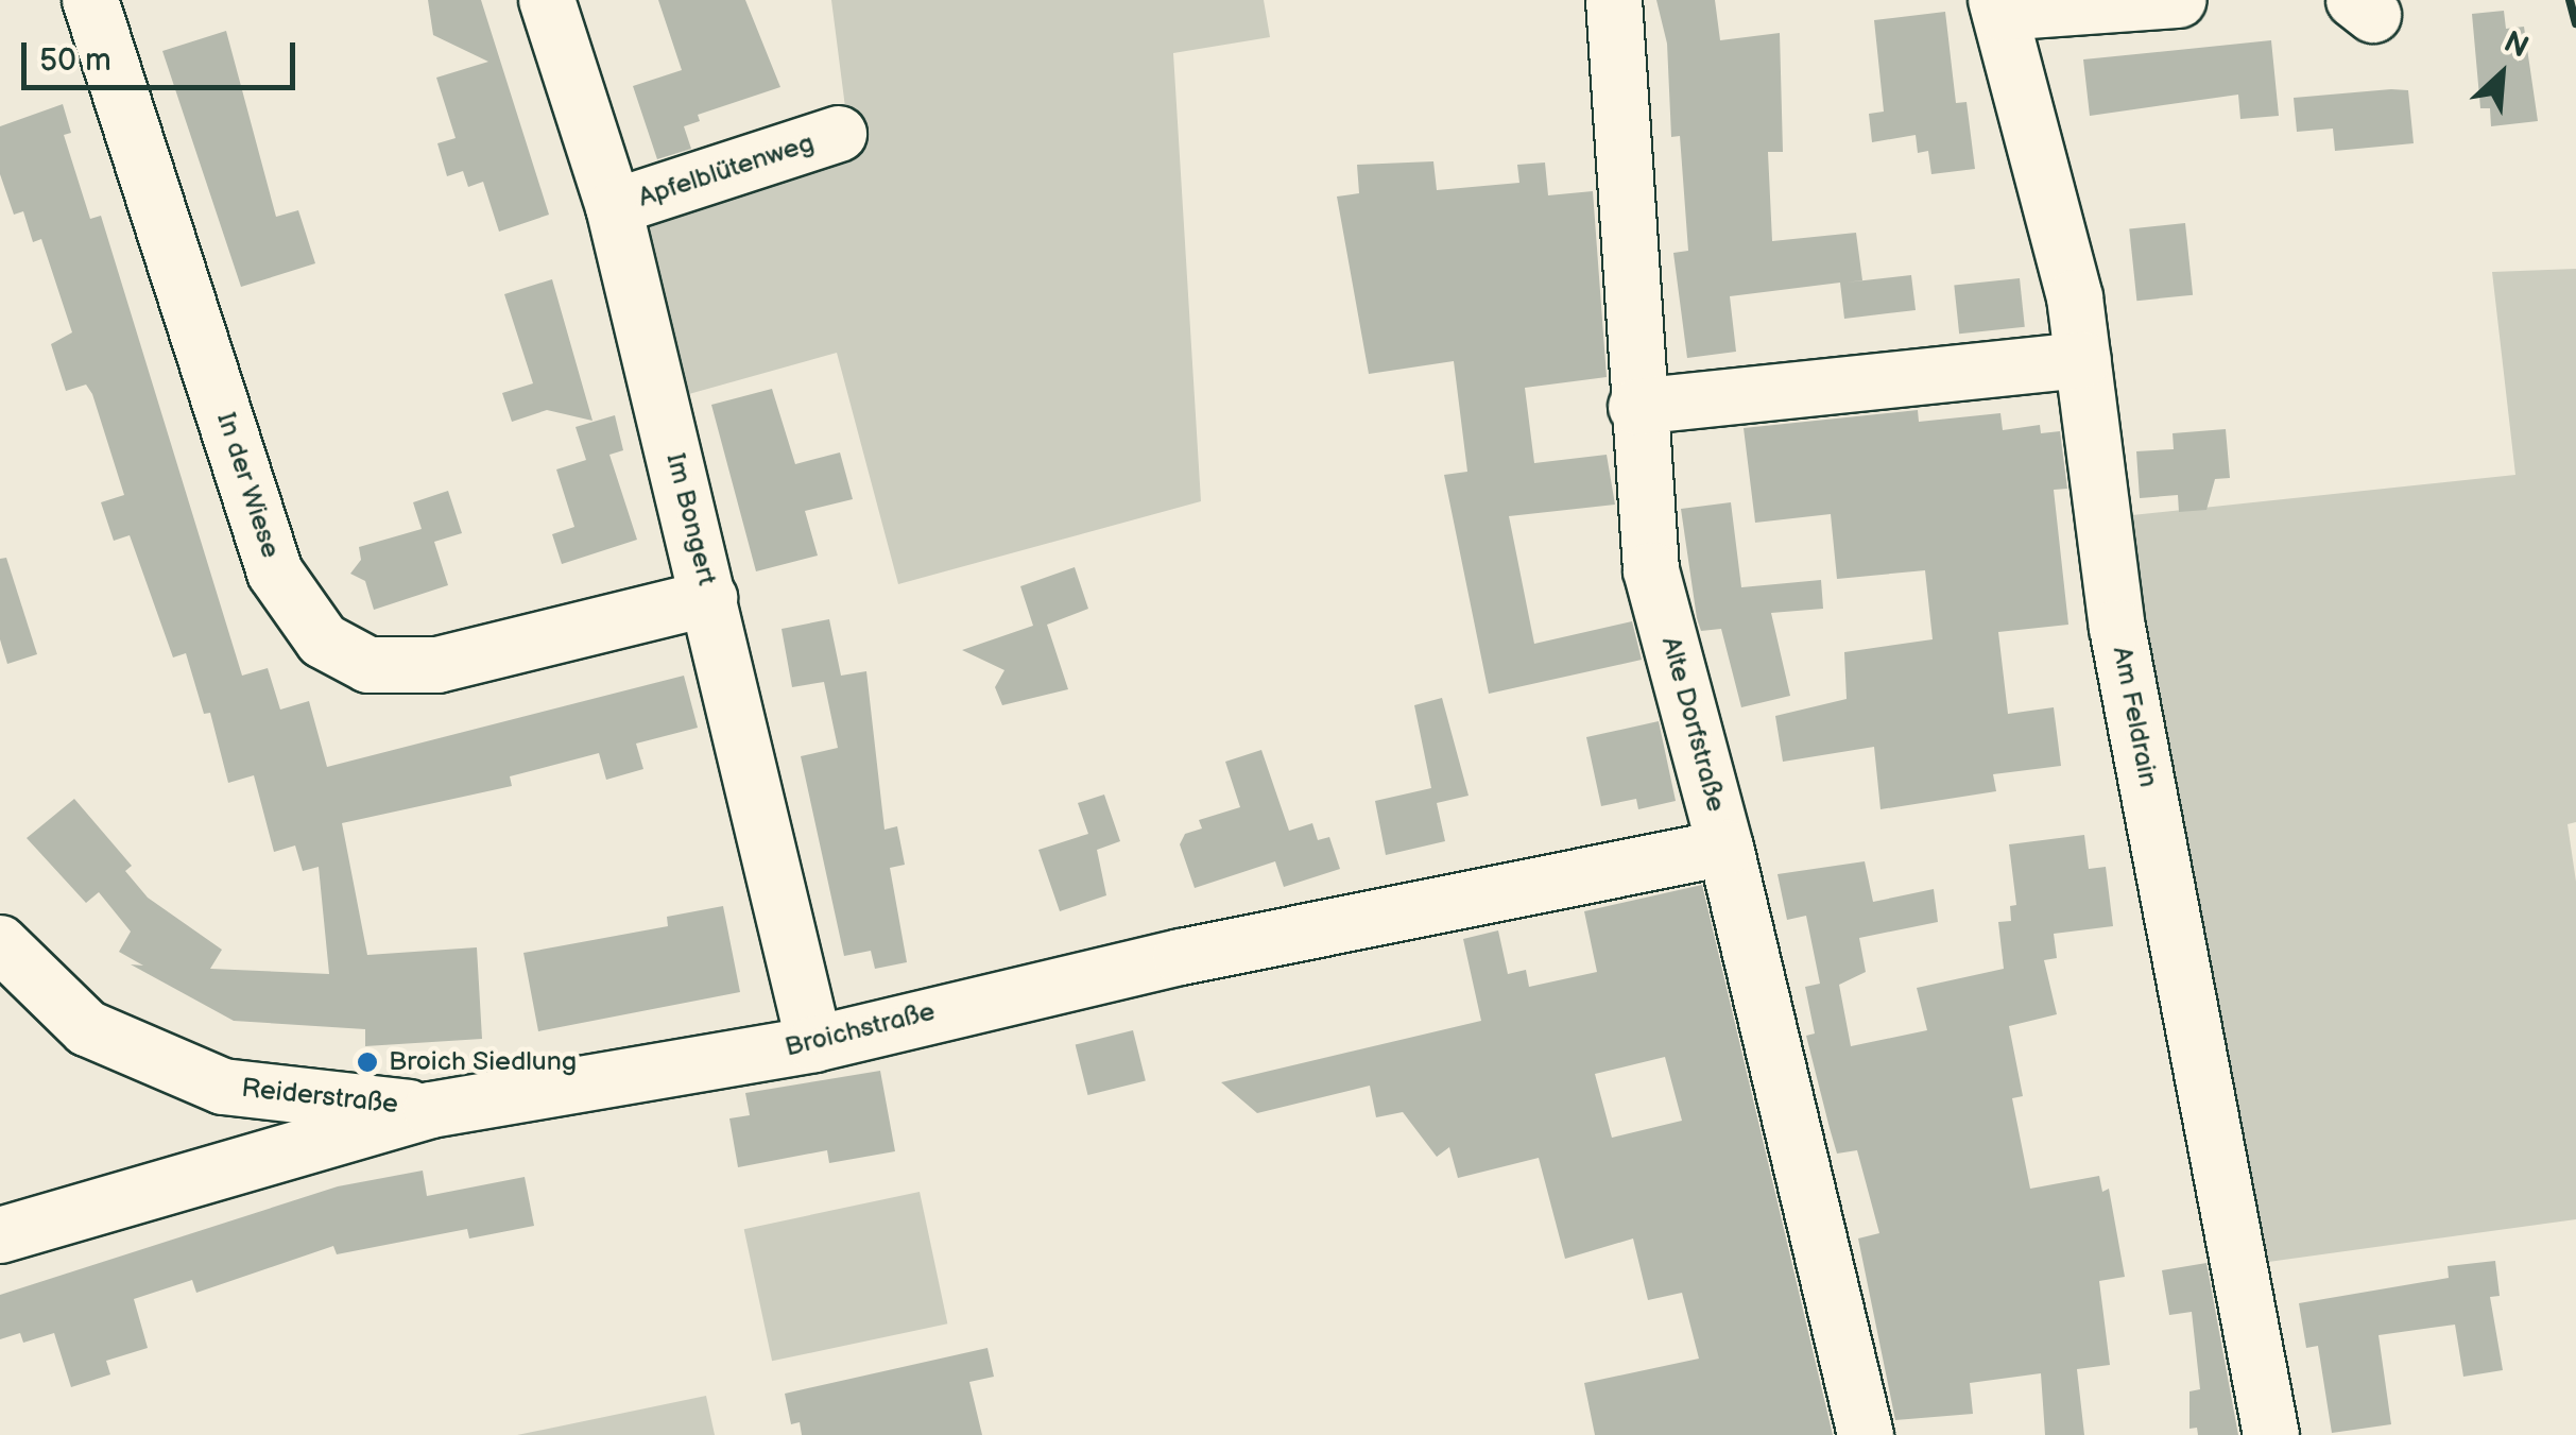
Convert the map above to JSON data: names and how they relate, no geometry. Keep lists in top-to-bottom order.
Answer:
{
  "streets": {
    "street": [
      "Apfelblütenweg",
      "In der Wiese",
      "Im Bongert",
      "Am Feldrain",
      "Alte Dorfstraße",
      "Broichstraße",
      "Reiderstraße"
    ]
  },
  "crossings": [
    ["Apfelblütenweg", "Im Bongert"],
    ["In der Wiese", "Im Bongert"],
    ["Im Bongert", "Broichstraße"],
    ["Alte Dorfstraße", "Broichstraße"],
    ["Broichstraße", "Reiderstraße"]
  ],
  "places": ["Broich Siedlung"],
  "scale_bar": "50 m",
  "north": "top right"
}
